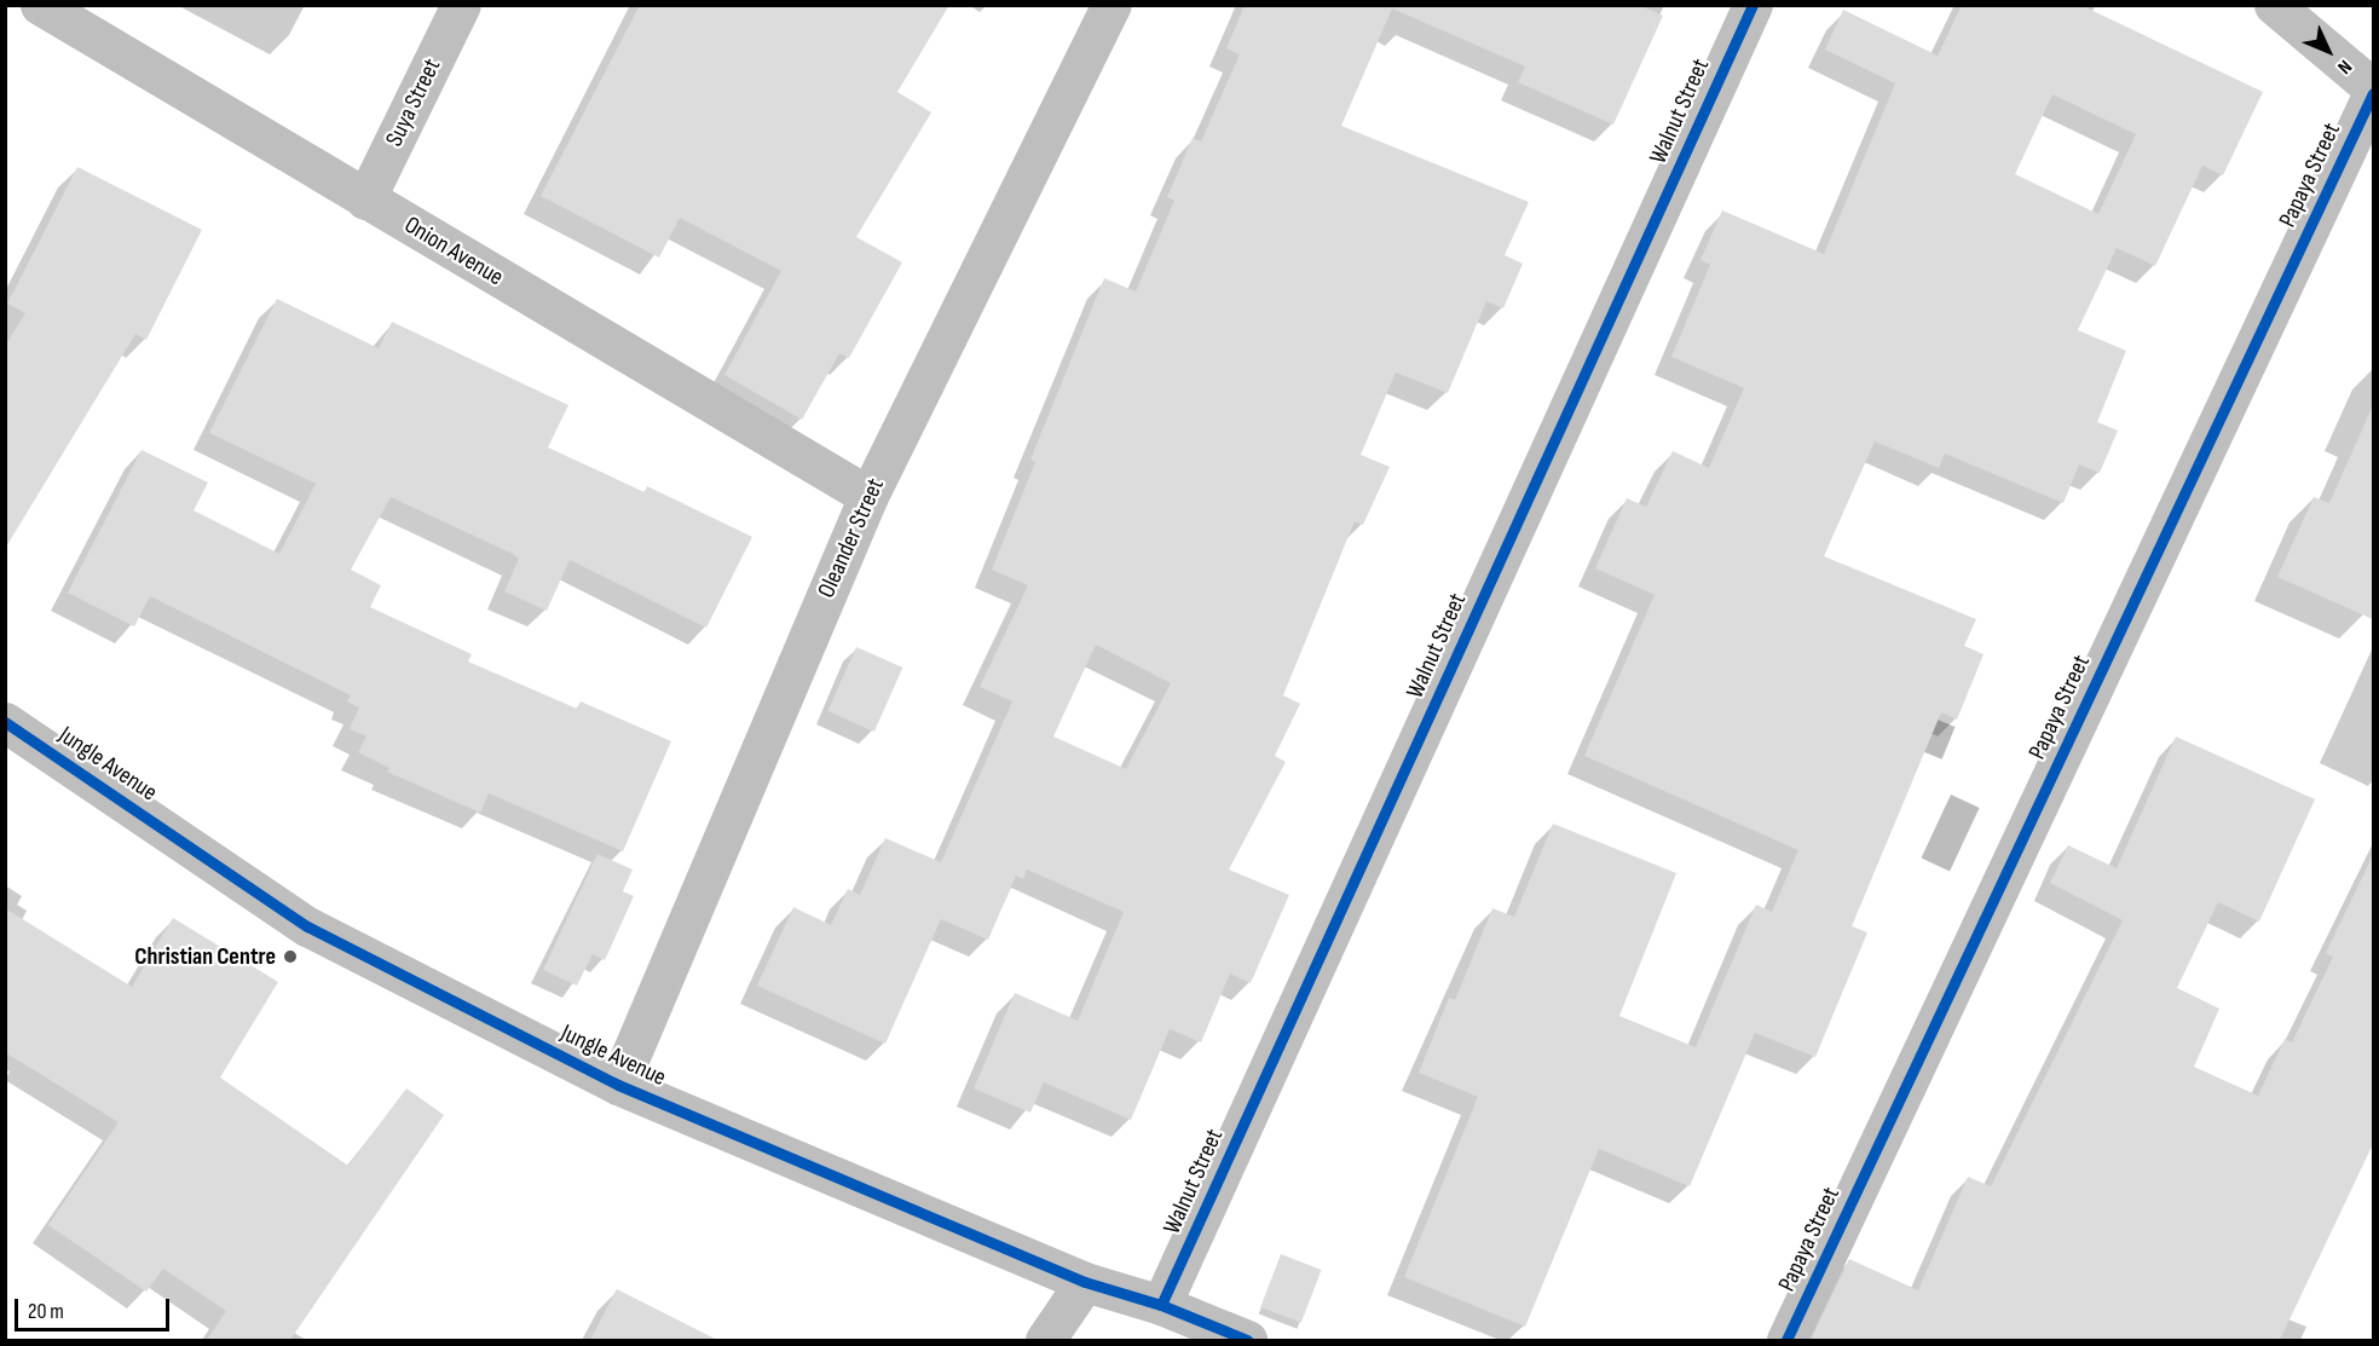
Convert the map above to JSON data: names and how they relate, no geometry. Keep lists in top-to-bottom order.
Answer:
{
  "streets": {
    "street": [
      "Suya Street",
      "Walnut Street",
      "Papaya Street",
      "Onion Avenue",
      "Oleander Street",
      "Jungle Avenue"
    ]
  },
  "crossings": [
    ["Suya Street", "Onion Avenue"],
    ["Walnut Street", "Jungle Avenue"],
    ["Onion Avenue", "Oleander Street"],
    ["Oleander Street", "Jungle Avenue"]
  ],
  "places": ["Christian Centre"],
  "scale_bar": "20 m",
  "north": "bottom right"
}
